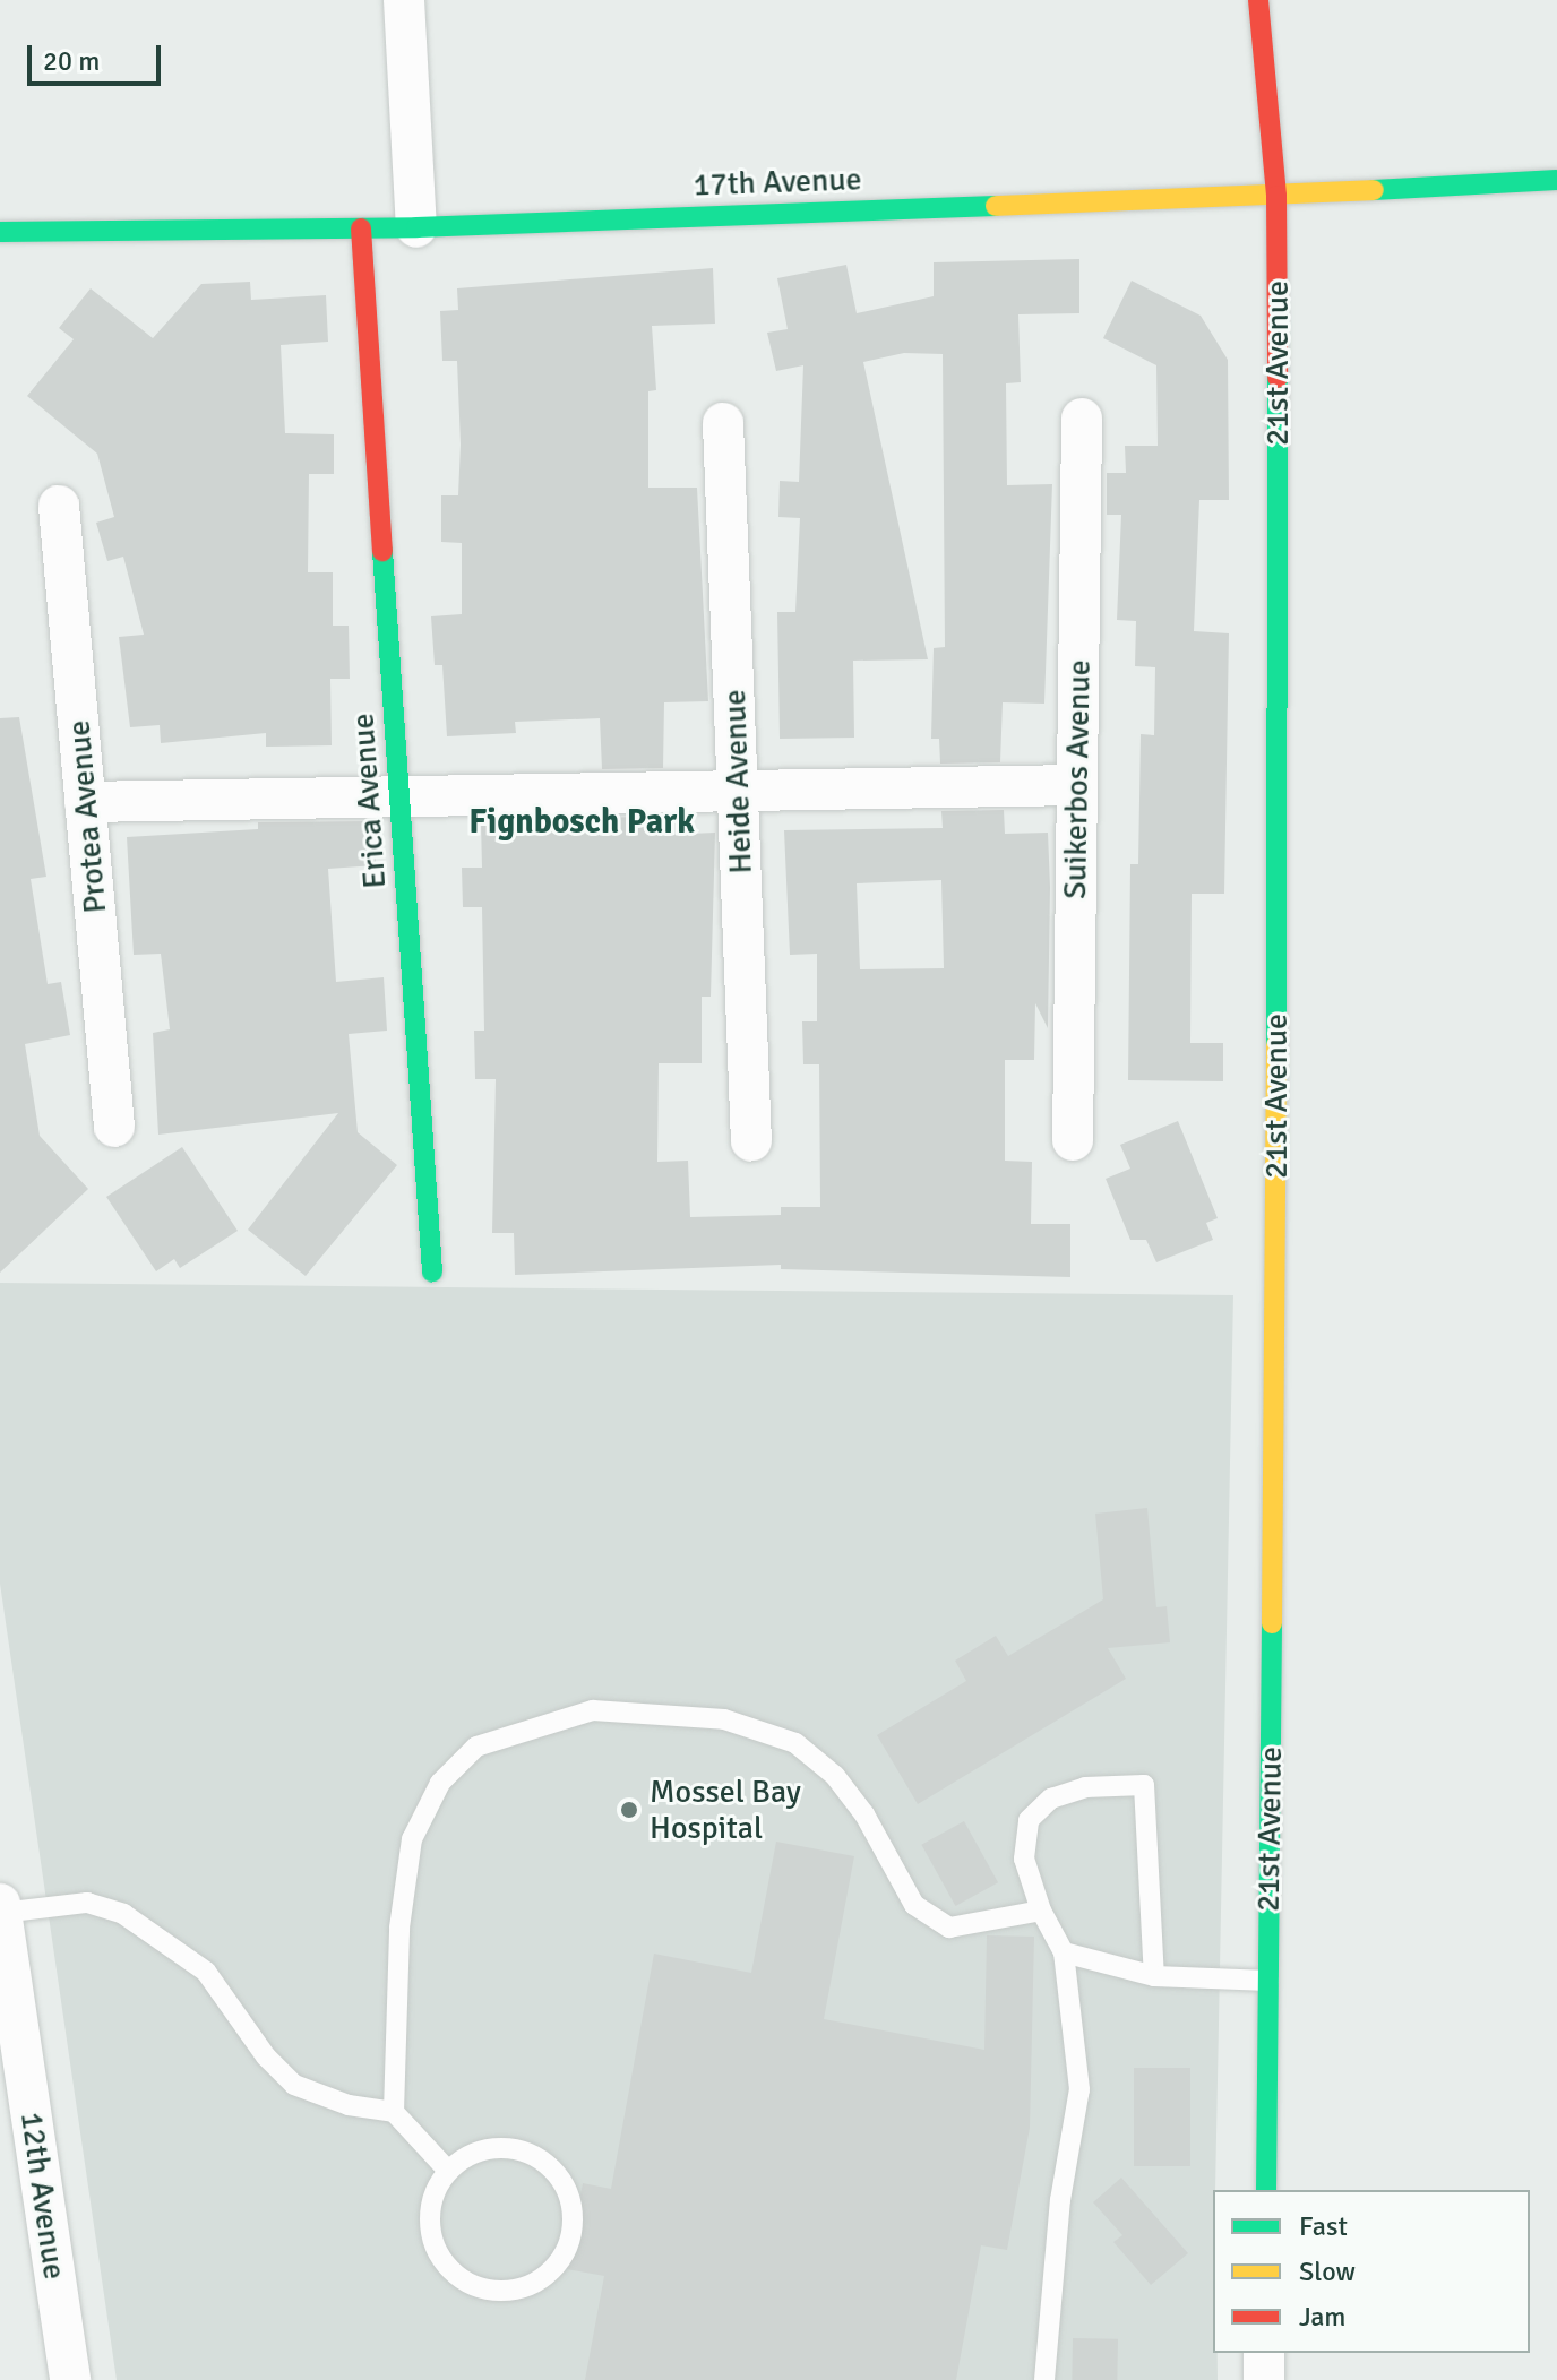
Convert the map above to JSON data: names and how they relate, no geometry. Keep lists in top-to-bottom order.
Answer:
{
  "streets": {
    "street": [
      "17th Avenue",
      "21st Avenue",
      "Suikerbos Avenue",
      "Heide Avenue",
      "Erica Avenue",
      "Protea Avenue",
      "12th Avenue"
    ]
  },
  "crossings": [
    ["17th Avenue", "21st Avenue"],
    ["17th Avenue", "Erica Avenue"]
  ],
  "districts": ["Fignbosch Park"],
  "places": ["Mossel Bay Hospital"],
  "legend": ["Fast", "Slow", "Jam"],
  "scale_bar": "20 m"
}
